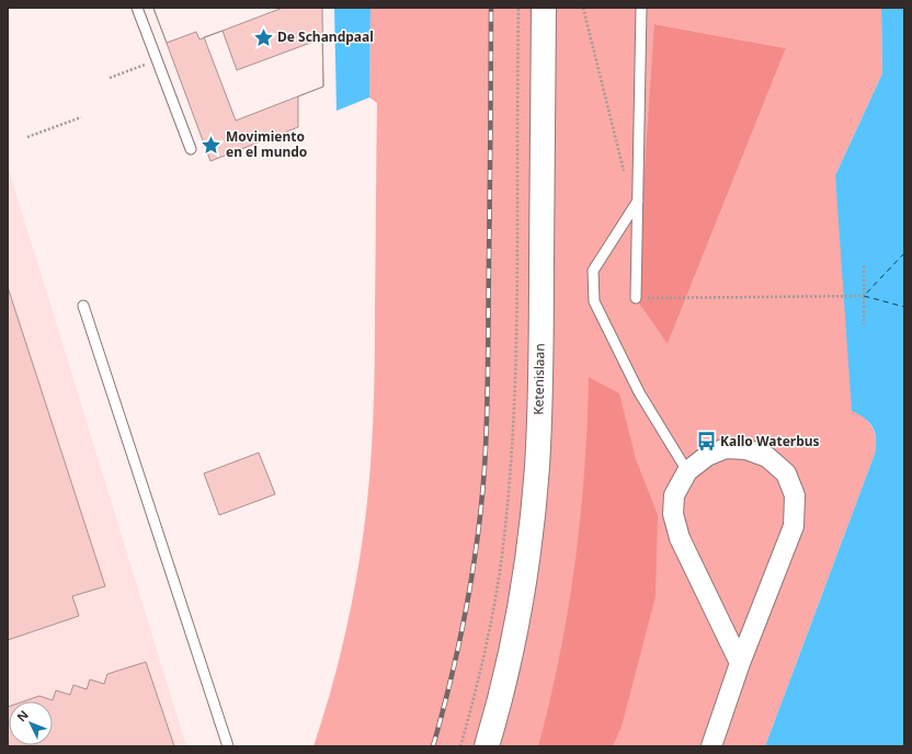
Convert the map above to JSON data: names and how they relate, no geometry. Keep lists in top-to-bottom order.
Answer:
{
  "streets": {
    "street": ["Ketenislaan"]
  },
  "places": {
    "place": ["De Schandpaal", "Movimiento en el mundo"],
    "bus stop": ["Kallo Waterbus"]
  },
  "north": "top left"
}
